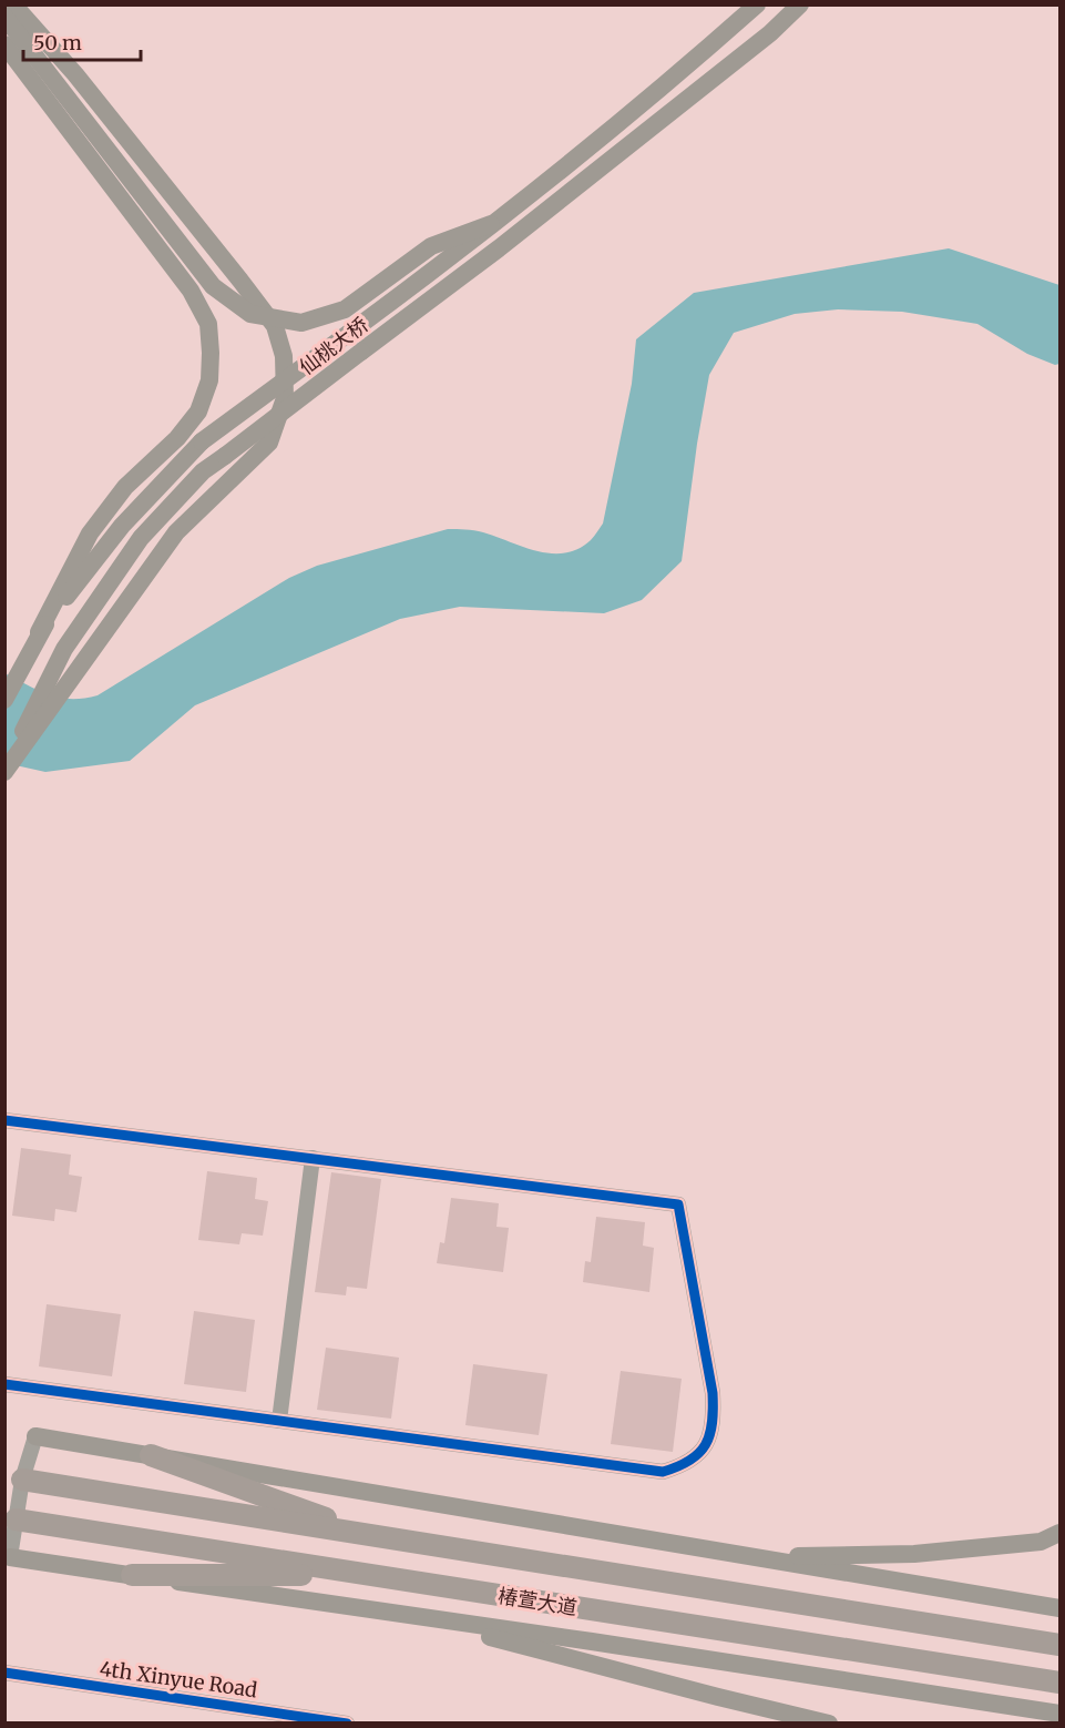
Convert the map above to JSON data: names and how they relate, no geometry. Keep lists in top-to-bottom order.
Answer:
{
  "streets": {
    "highway": ["椿萱大道"],
    "main road": ["仙桃大桥"],
    "street": ["4th Xinyue Road"]
  },
  "scale_bar": "50 m"
}
